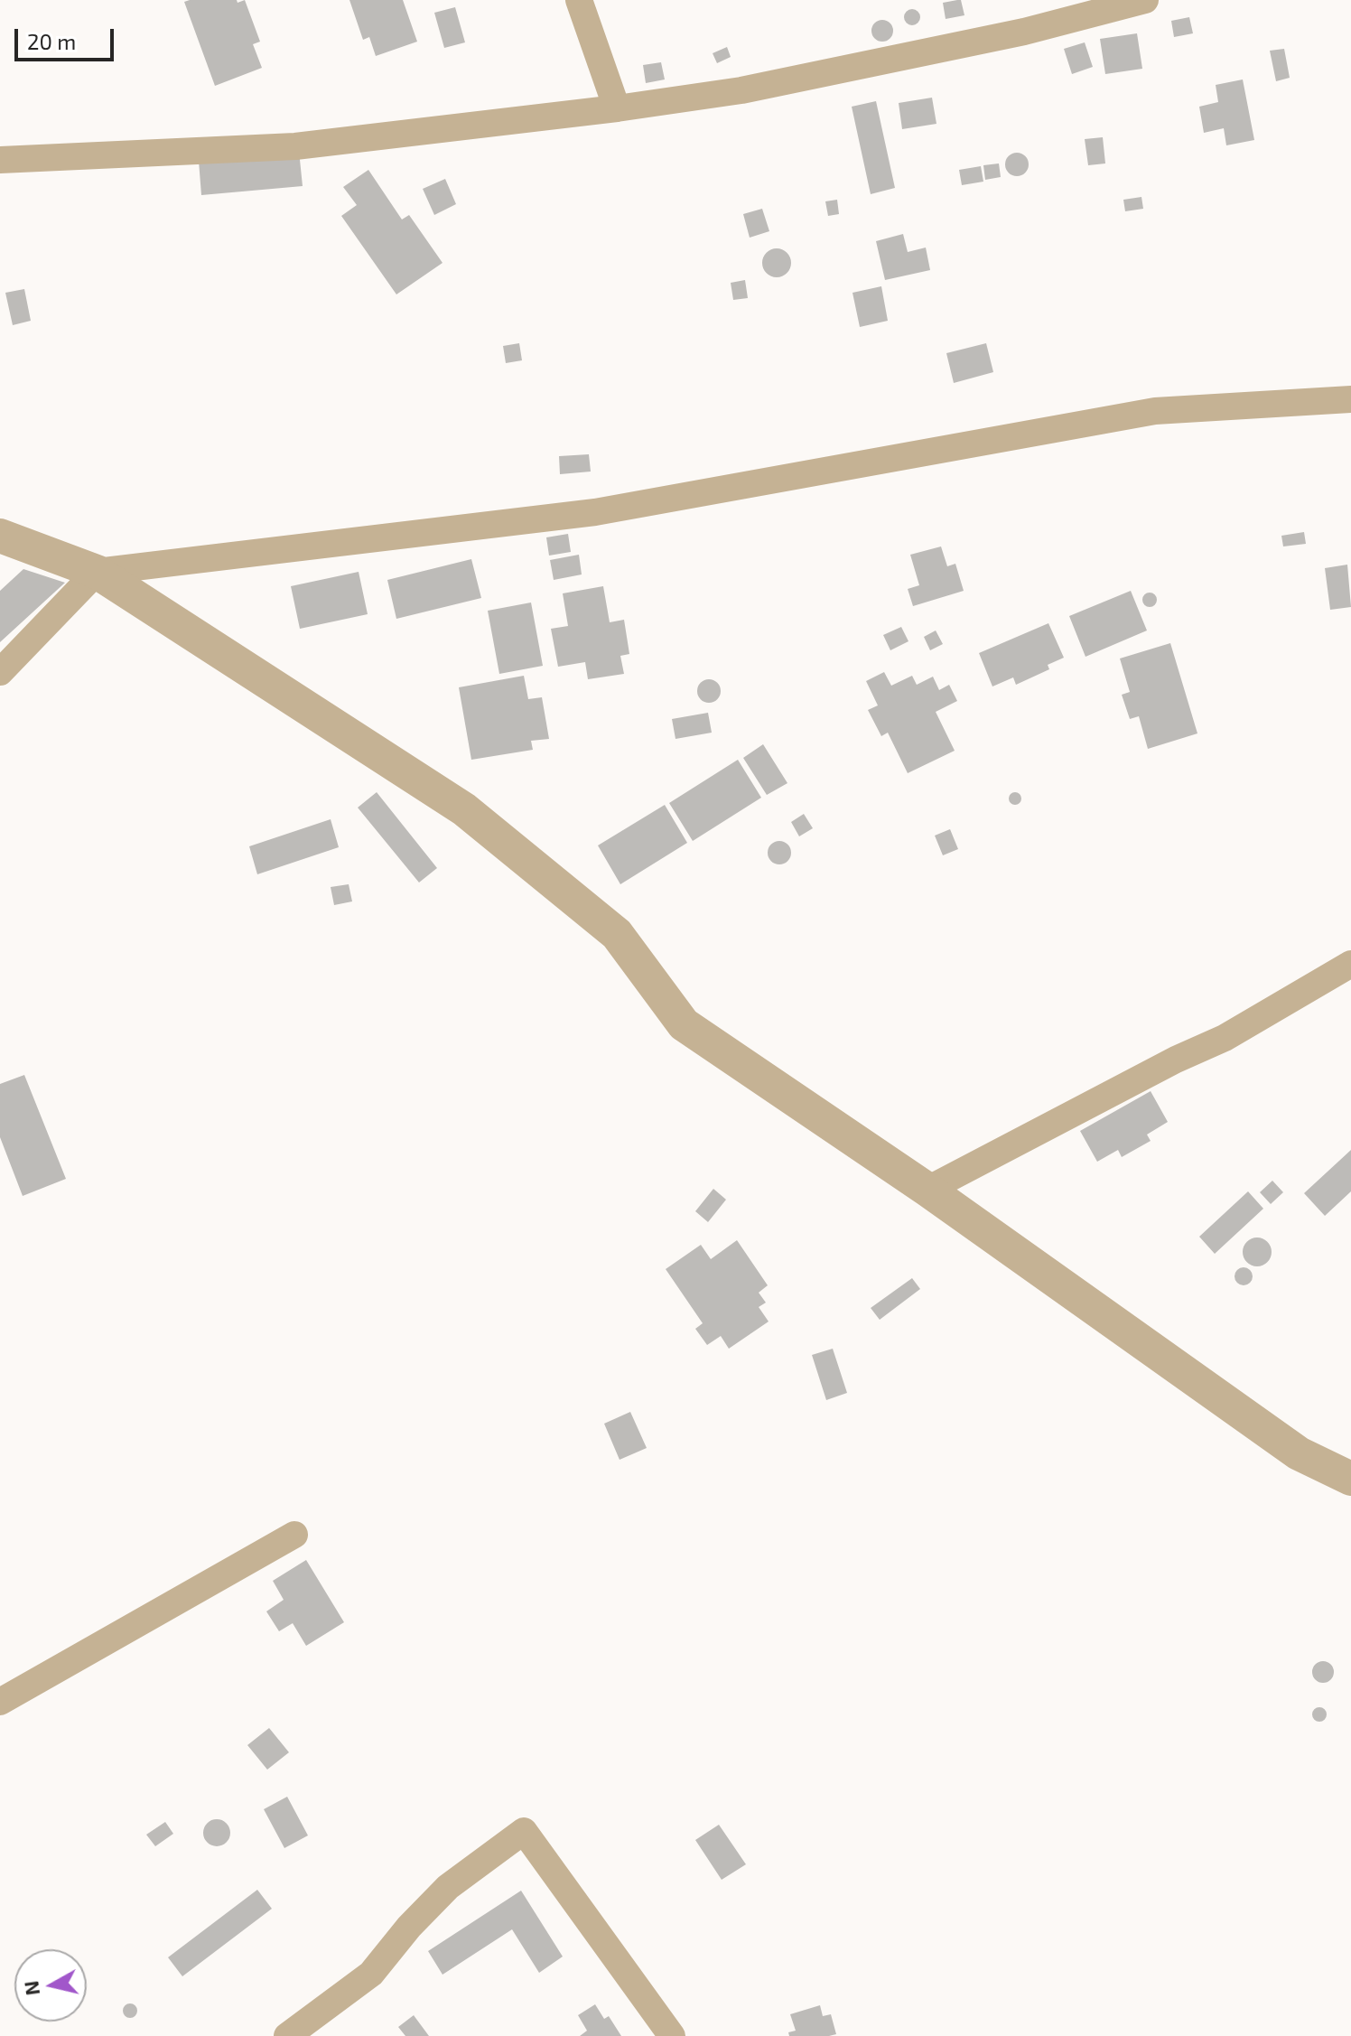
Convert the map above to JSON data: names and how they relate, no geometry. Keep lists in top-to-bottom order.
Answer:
{
  "scale_bar": "20 m",
  "north": "left"
}
